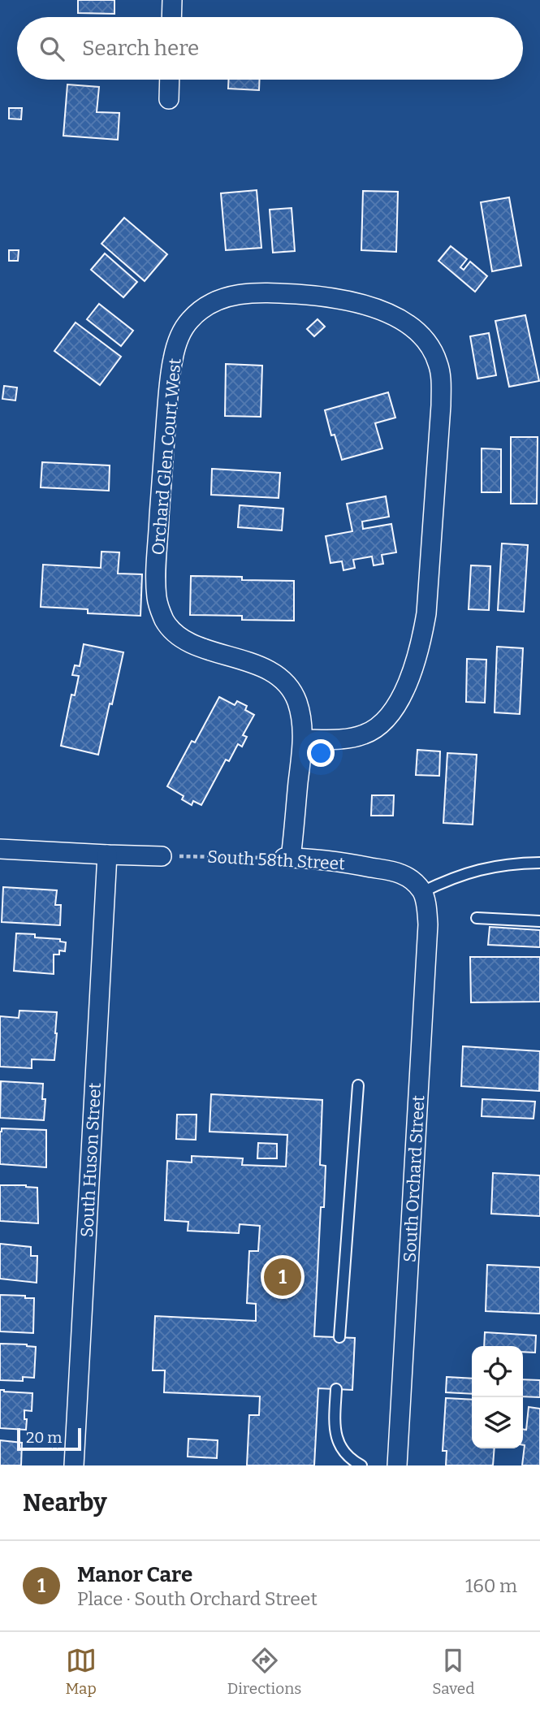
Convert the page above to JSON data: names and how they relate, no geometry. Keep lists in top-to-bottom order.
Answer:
{
  "streets": {
    "street": [
      "Orchard Glen Court West",
      "South 58th Street",
      "South Huson Street",
      "South Orchard Street"
    ]
  },
  "crossings": [
    ["Orchard Glen Court West", "South 58th Street"],
    ["South 58th Street", "South Orchard Street"]
  ],
  "scale_bar": "20 m",
  "page": {
    "search": "Search here",
    "pins": "1",
    "scale": "20 m",
    "heading": "Nearby",
    "list": [
      {
        "mark": "1",
        "name": "Manor Care",
        "note": "Place · South Orchard Street",
        "value": "160 m"
      }
    ],
    "nav": ["Map", "Directions", "Saved"]
  }
}
